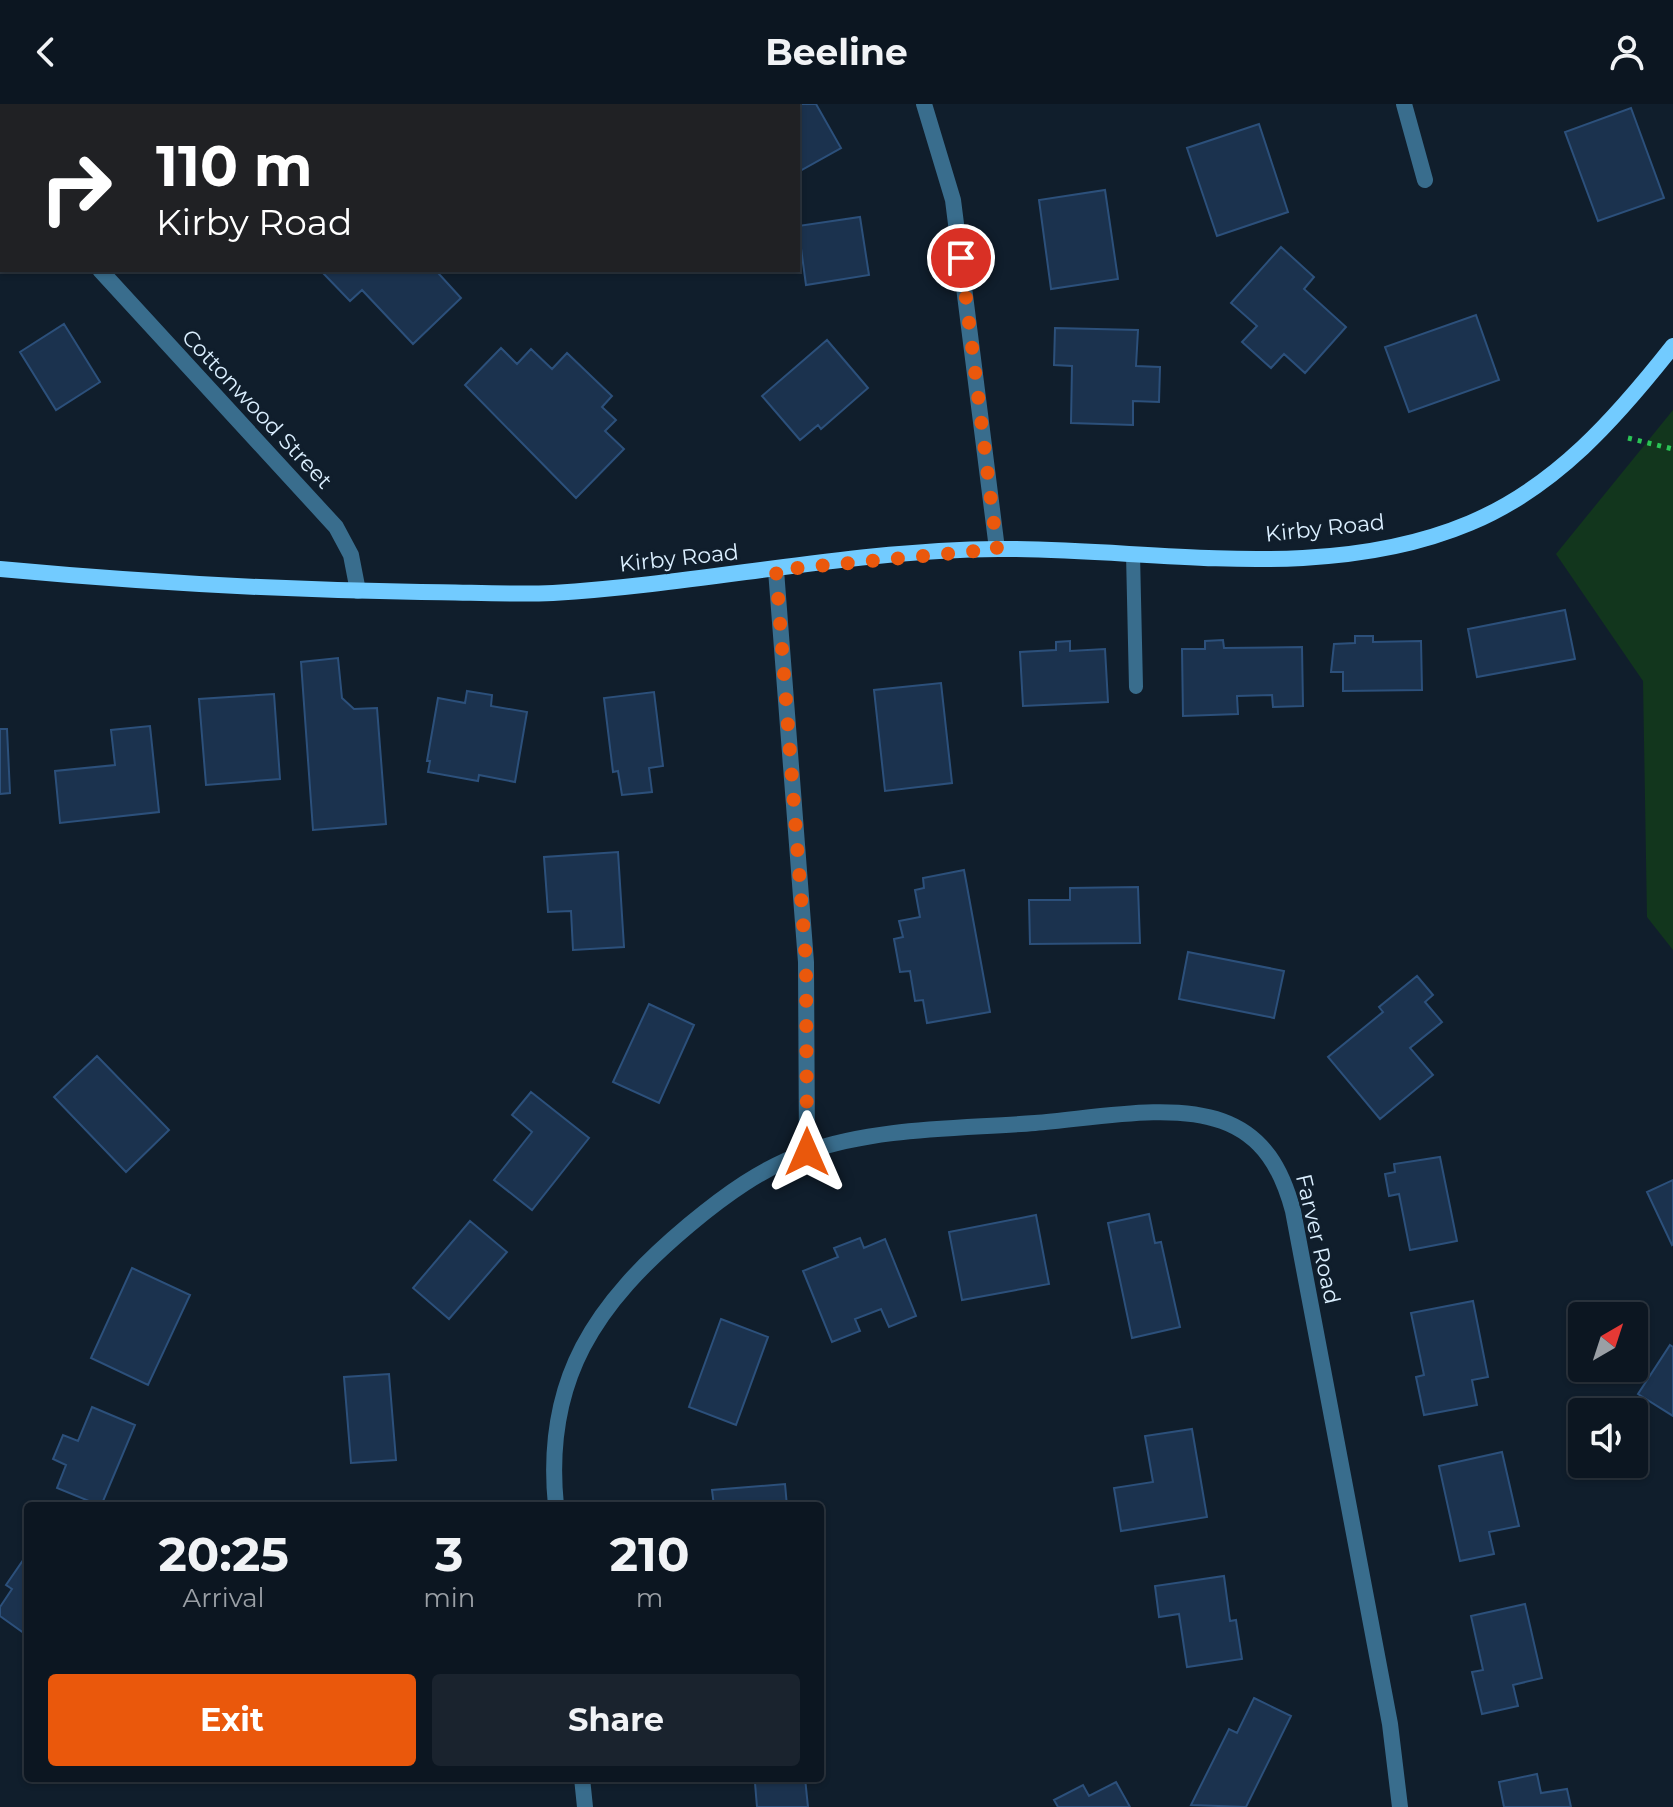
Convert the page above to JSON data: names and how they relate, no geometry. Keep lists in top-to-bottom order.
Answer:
{
  "streets": {
    "main road": ["Kirby Road"],
    "street": ["Cottonwood Street", "Farver Road"]
  },
  "crossings": [
    ["Cottonwood Street", "Kirby Road"]
  ],
  "north": "top right",
  "page": {
    "header": "Beeline",
    "turn": ["110 m", "Kirby Road"],
    "eta": [
      "20:25",
      "Arrival",
      "3",
      "min",
      "210",
      "m"
    ],
    "buttons": ["Exit", "Share"]
  }
}
